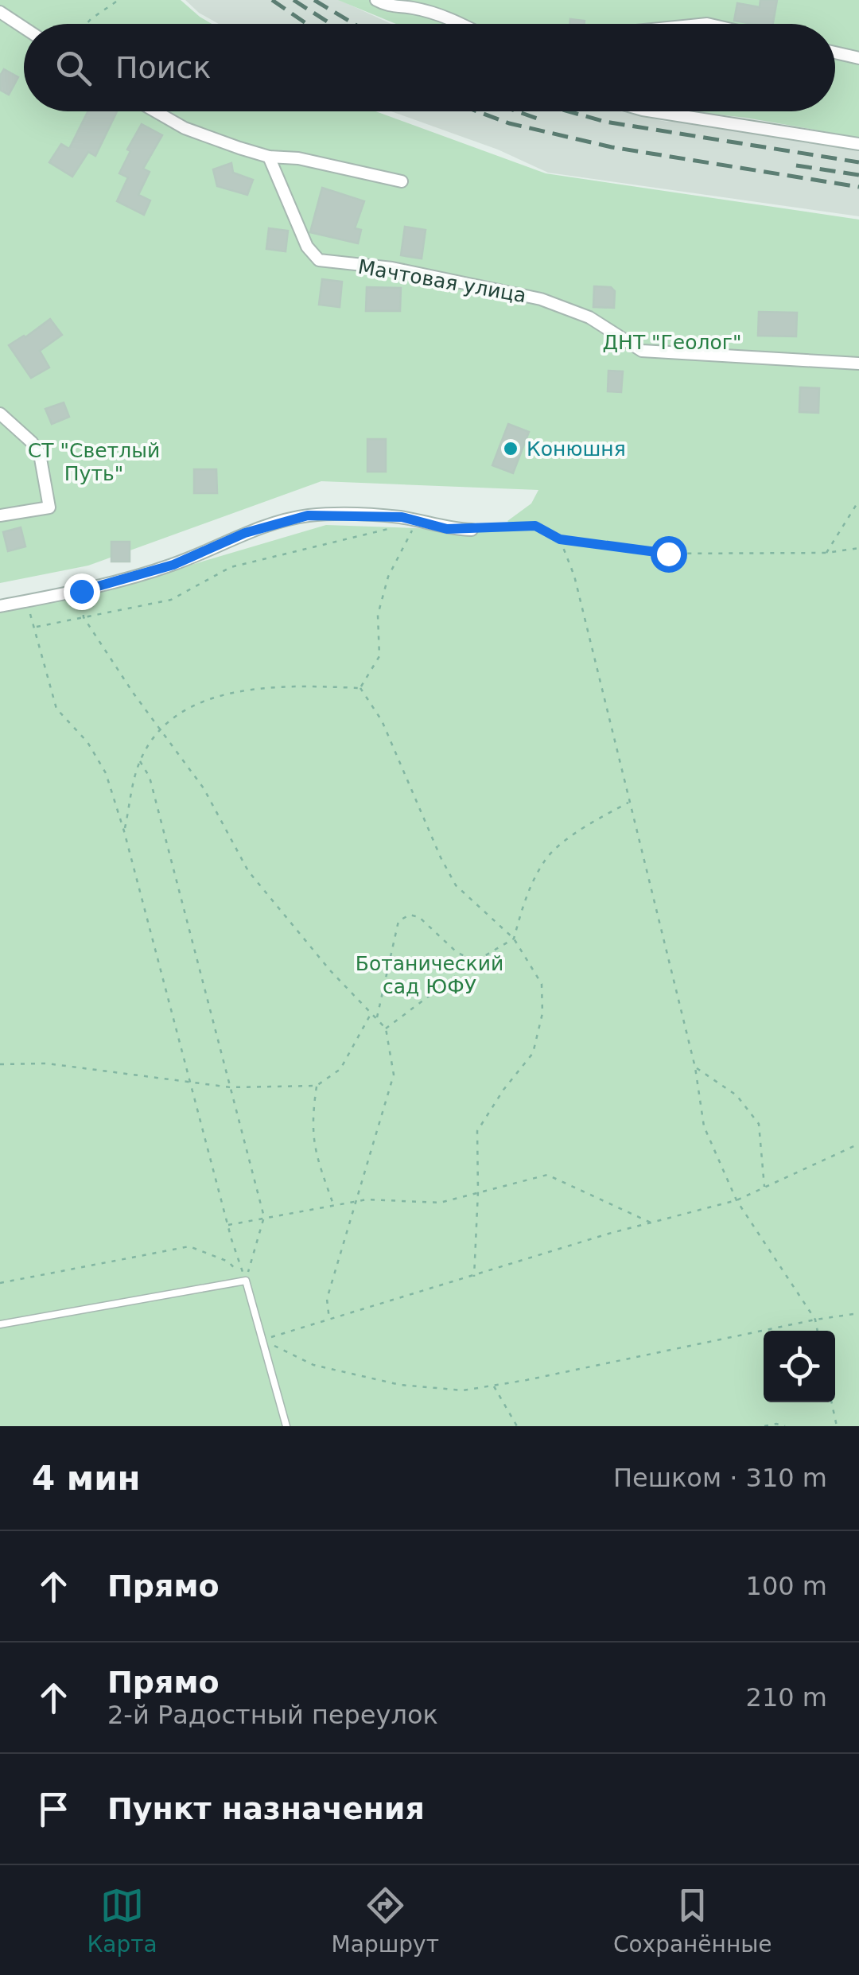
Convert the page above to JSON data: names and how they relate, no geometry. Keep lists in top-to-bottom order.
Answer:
{
  "streets": {
    "street": ["Мачтовая улица"]
  },
  "parks": ["ДНТ \"Геолог\"", "СТ \"Светлый Путь\"", "Ботанический сад ЮФУ"],
  "places": ["Конюшня"],
  "page": {
    "search": "Поиск",
    "heading": ["4 мин", "Пешком · 310 m"],
    "list": [
      ["Прямо", "100 m"],
      ["Прямо", "2-й Радостный переулок", "210 m"],
      "Пункт назначения"
    ],
    "nav": ["Карта", "Маршрут", "Сохранённые"]
  }
}
